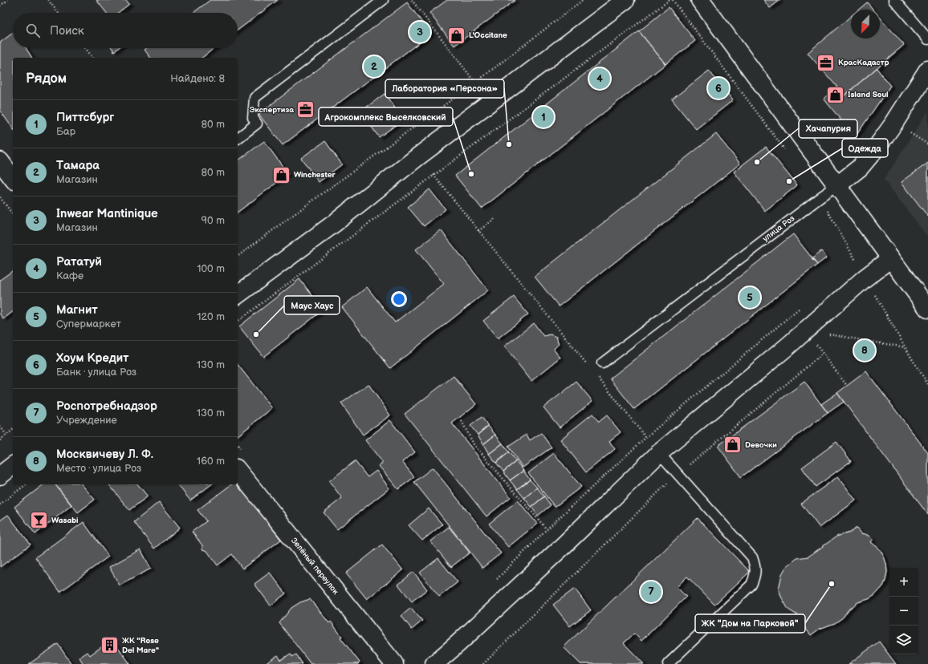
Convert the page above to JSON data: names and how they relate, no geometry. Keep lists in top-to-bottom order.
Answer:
{
  "streets": {
    "street": ["улица Роз", "Зелёный переулок"]
  },
  "places": {
    "shop": [
      "L'Occitane",
      "Island Soul",
      "Winchester",
      "Dевочки"
    ],
    "office": ["КрасКадастр", "Экспертиза"],
    "other": [
      "Лаборатория «Персона»",
      "Хачапурия",
      "Агрокомплекс Выселковский",
      "Одежда",
      "Маус Хаус",
      "ЖК \"Дом на Парковой\""
    ],
    "bar": ["Wasabi"],
    "building": ["ЖК \"Rose Del Mare\""]
  },
  "north": "bottom left",
  "page": {
    "search": "Поиск",
    "pins": [
      "3",
      "2",
      "4",
      "6",
      "1",
      "5",
      "8",
      "7"
    ],
    "heading": ["Рядом", "Найдено: 8"],
    "list": [
      {
        "mark": "1",
        "name": "Питтсбург",
        "note": "Бар",
        "value": "80 m"
      },
      {
        "mark": "2",
        "name": "Тамара",
        "note": "Магазин",
        "value": "80 m"
      },
      {
        "mark": "3",
        "name": "Inwear Mantinique",
        "note": "Магазин",
        "value": "90 m"
      },
      {
        "mark": "4",
        "name": "Рататуй",
        "note": "Кафе",
        "value": "100 m"
      },
      {
        "mark": "5",
        "name": "Магнит",
        "note": "Супермаркет",
        "value": "120 m"
      },
      {
        "mark": "6",
        "name": "Хоум Кредит",
        "note": "Банк · улица Роз",
        "value": "130 m"
      },
      {
        "mark": "7",
        "name": "Роспотребнадзор",
        "note": "Учреждение",
        "value": "130 m"
      },
      {
        "mark": "8",
        "name": "Москвичеву Л. Ф.",
        "note": "Место · улица Роз",
        "value": "160 m"
      }
    ],
    "map_buttons": ["+", "−"]
  }
}
